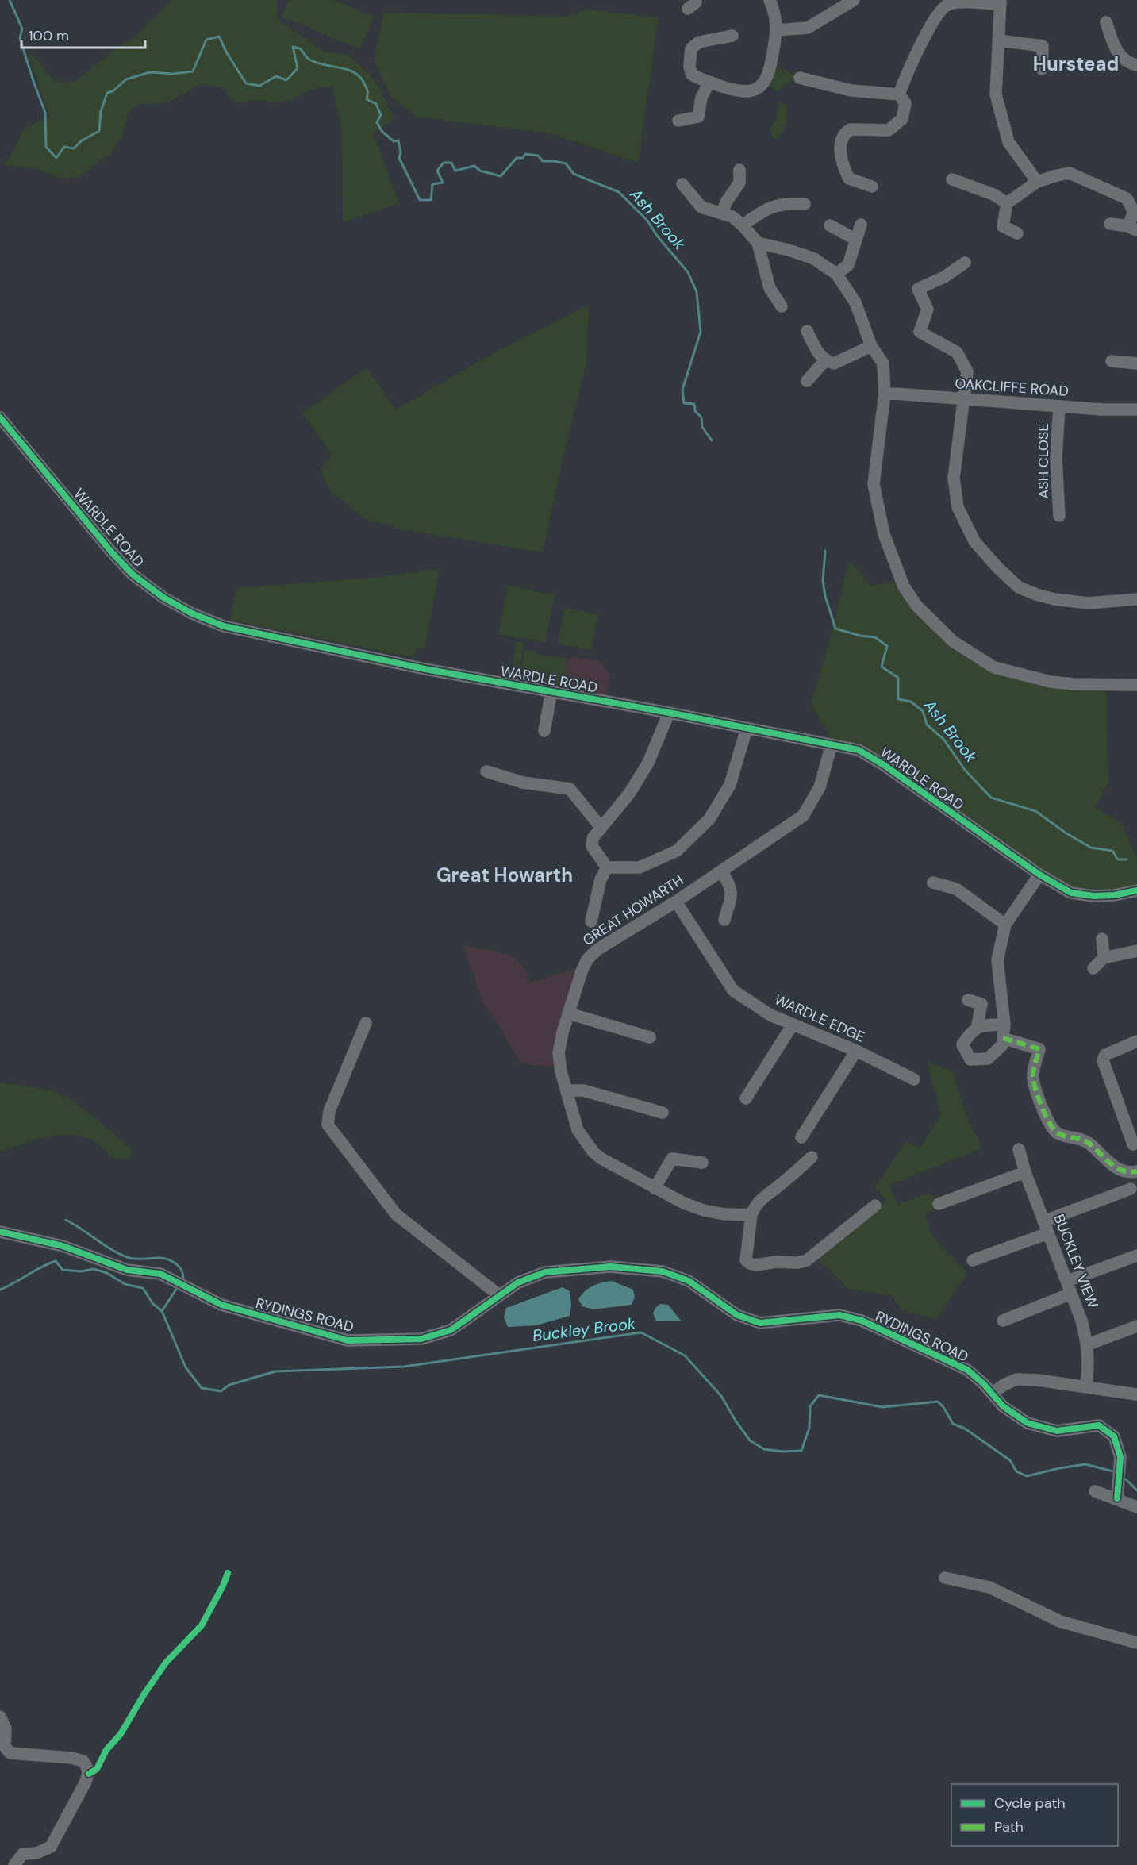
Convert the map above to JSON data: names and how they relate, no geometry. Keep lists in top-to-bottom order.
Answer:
{
  "streets": {
    "street": [
      "OAKCLIFFE ROAD",
      "ASH CLOSE",
      "WARDLE ROAD",
      "GREAT HOWARTH",
      "WARDLE EDGE",
      "BUCKLEY VIEW",
      "RYDINGS ROAD"
    ]
  },
  "crossings": [
    ["OAKCLIFFE ROAD", "ASH CLOSE"],
    ["WARDLE ROAD", "GREAT HOWARTH"],
    ["GREAT HOWARTH", "WARDLE EDGE"]
  ],
  "districts": ["Hurstead", "Great Howarth"],
  "water": ["Ash Brook", "Buckley Brook"],
  "legend": ["Cycle path", "Path"],
  "scale_bar": "100 m"
}
